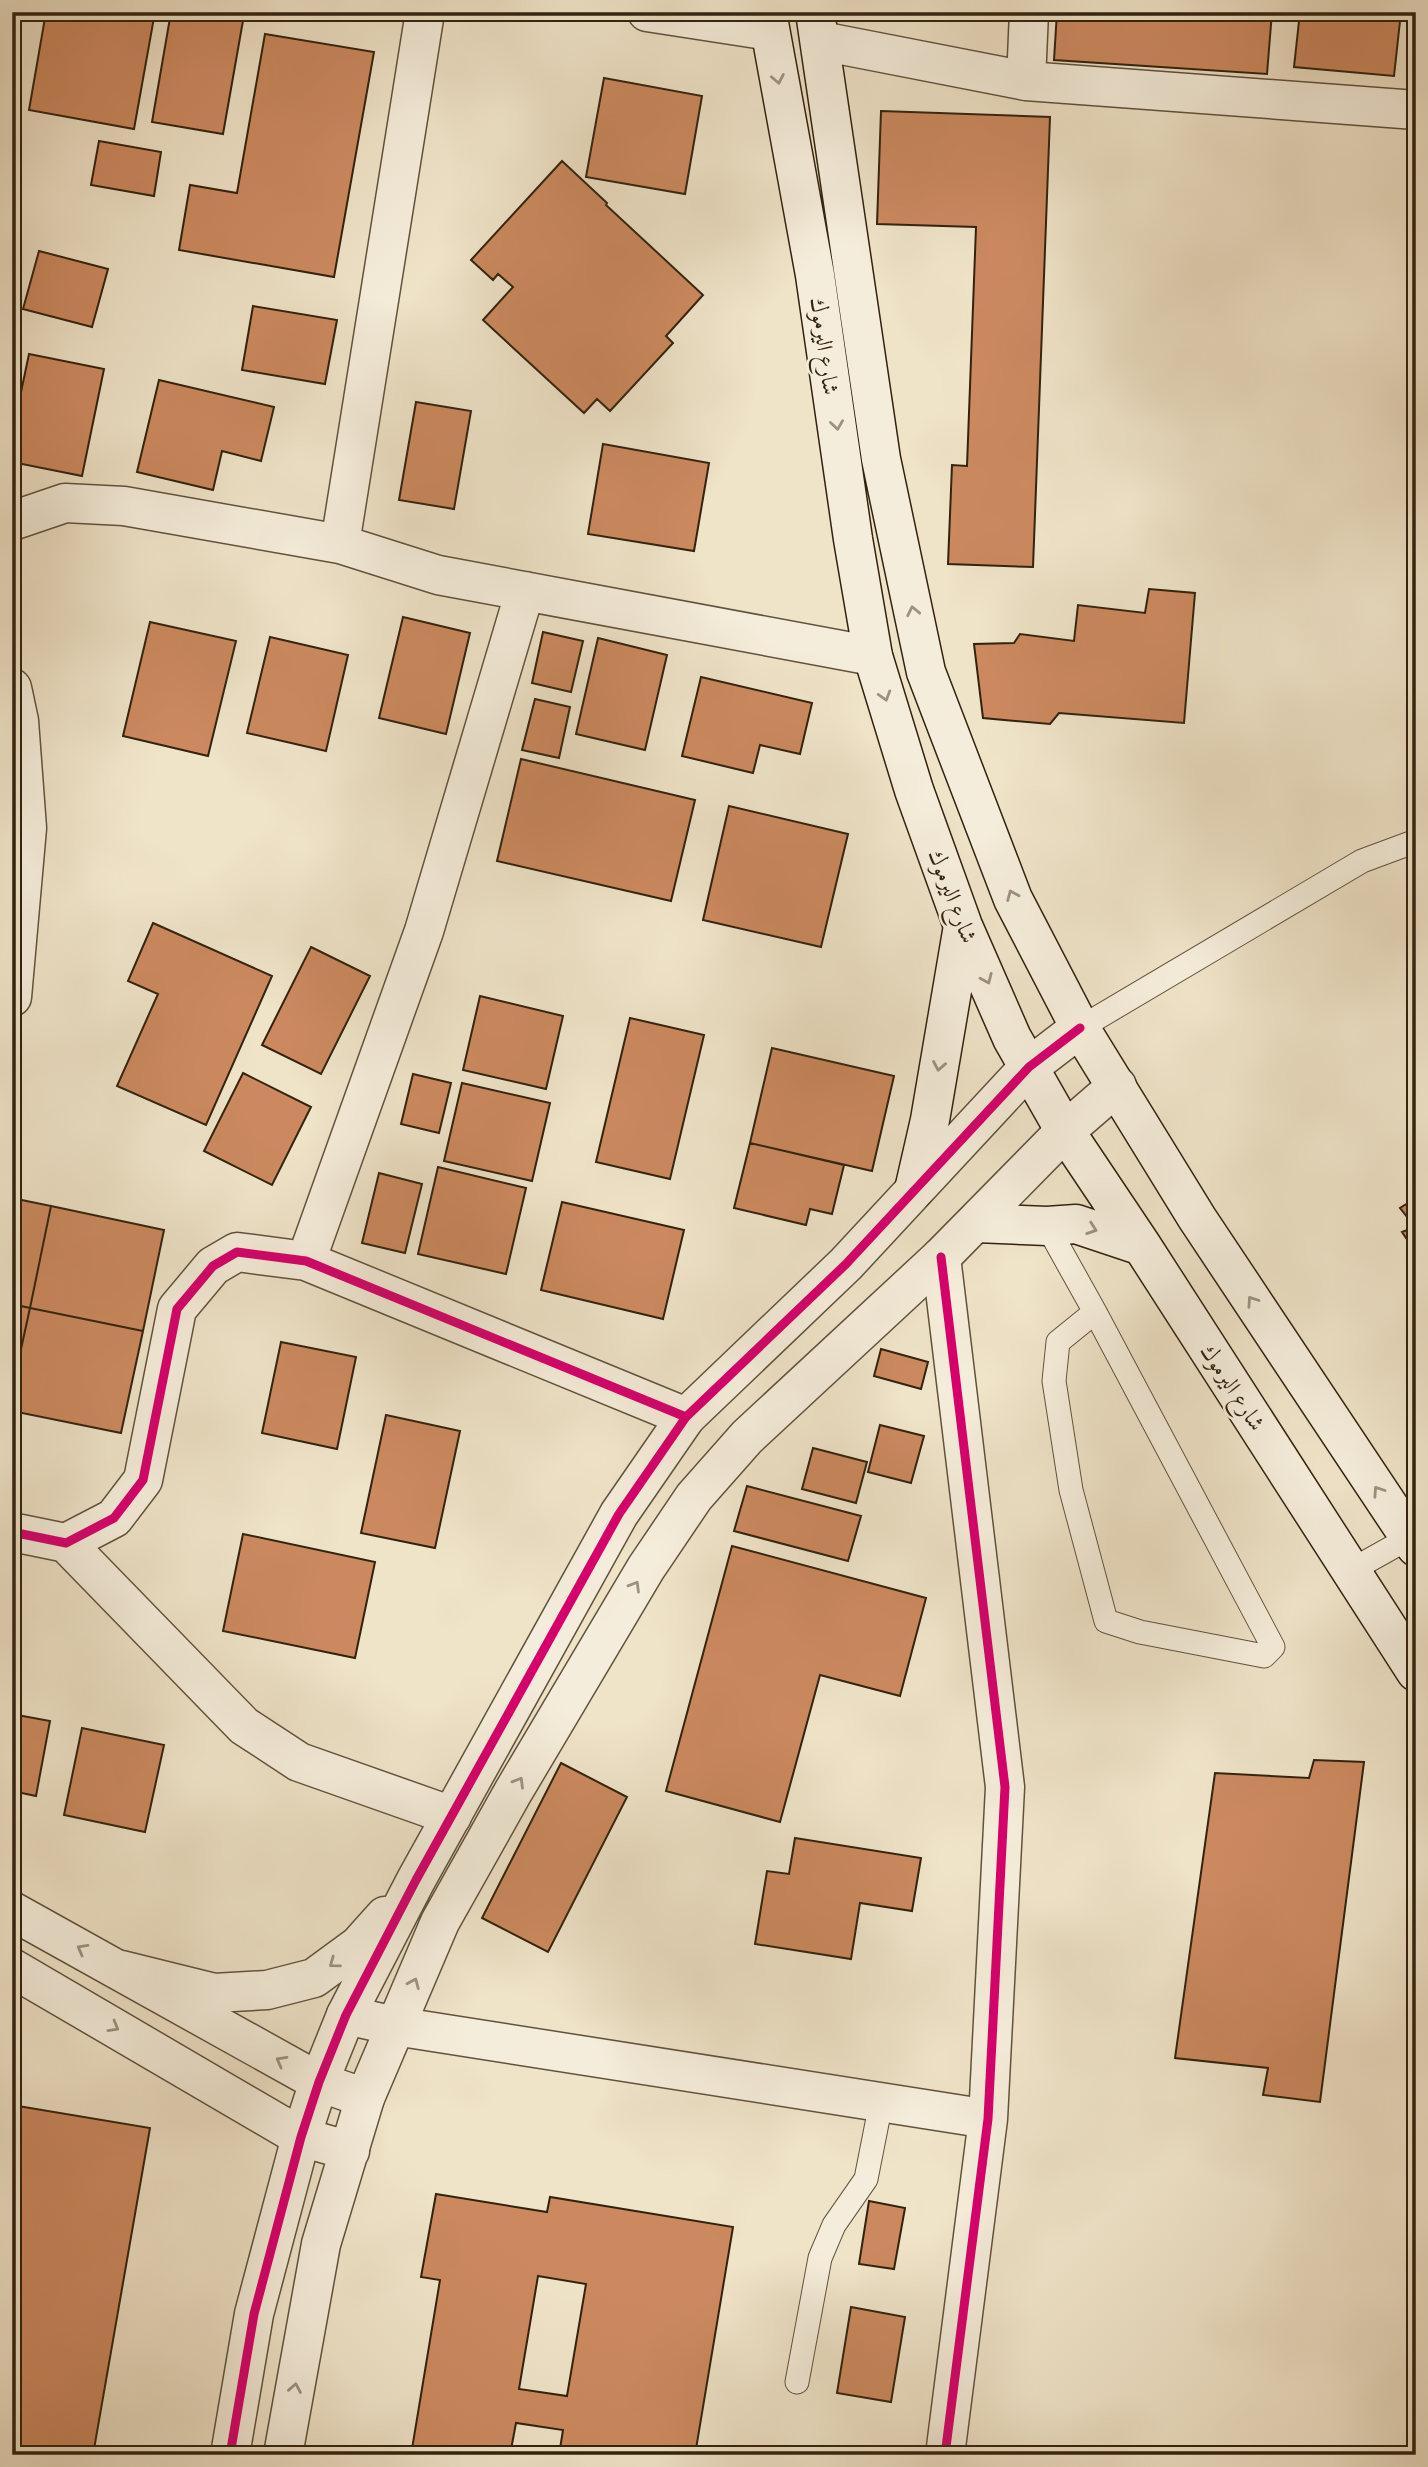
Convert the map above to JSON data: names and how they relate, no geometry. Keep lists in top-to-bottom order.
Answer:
{
  "streets": {
    "street": ["شارع اليرموك"]
  }
}
